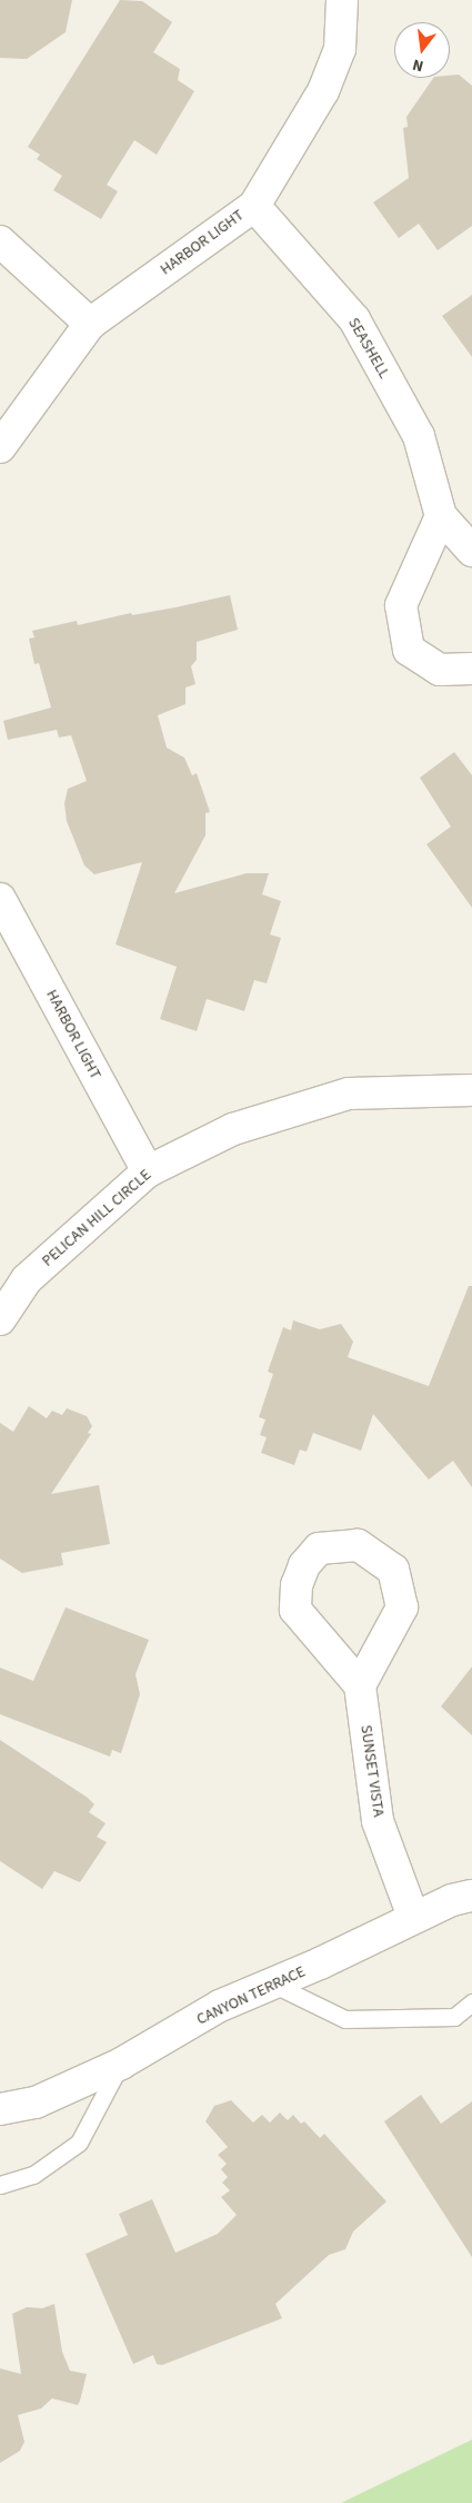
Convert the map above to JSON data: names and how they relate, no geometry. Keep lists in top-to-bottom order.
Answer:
{
  "streets": {
    "street": [
      "HARBOR LIGHT",
      "SEASHELL",
      "PELICAN HILL CIRCLE",
      "SUNSET VISTA",
      "CANYON TERRACE"
    ]
  },
  "crossings": [
    ["HARBOR LIGHT", "SEASHELL"],
    ["HARBOR LIGHT", "PELICAN HILL CIRCLE"],
    ["SUNSET VISTA", "CANYON TERRACE"]
  ],
  "north": "bottom"
}
